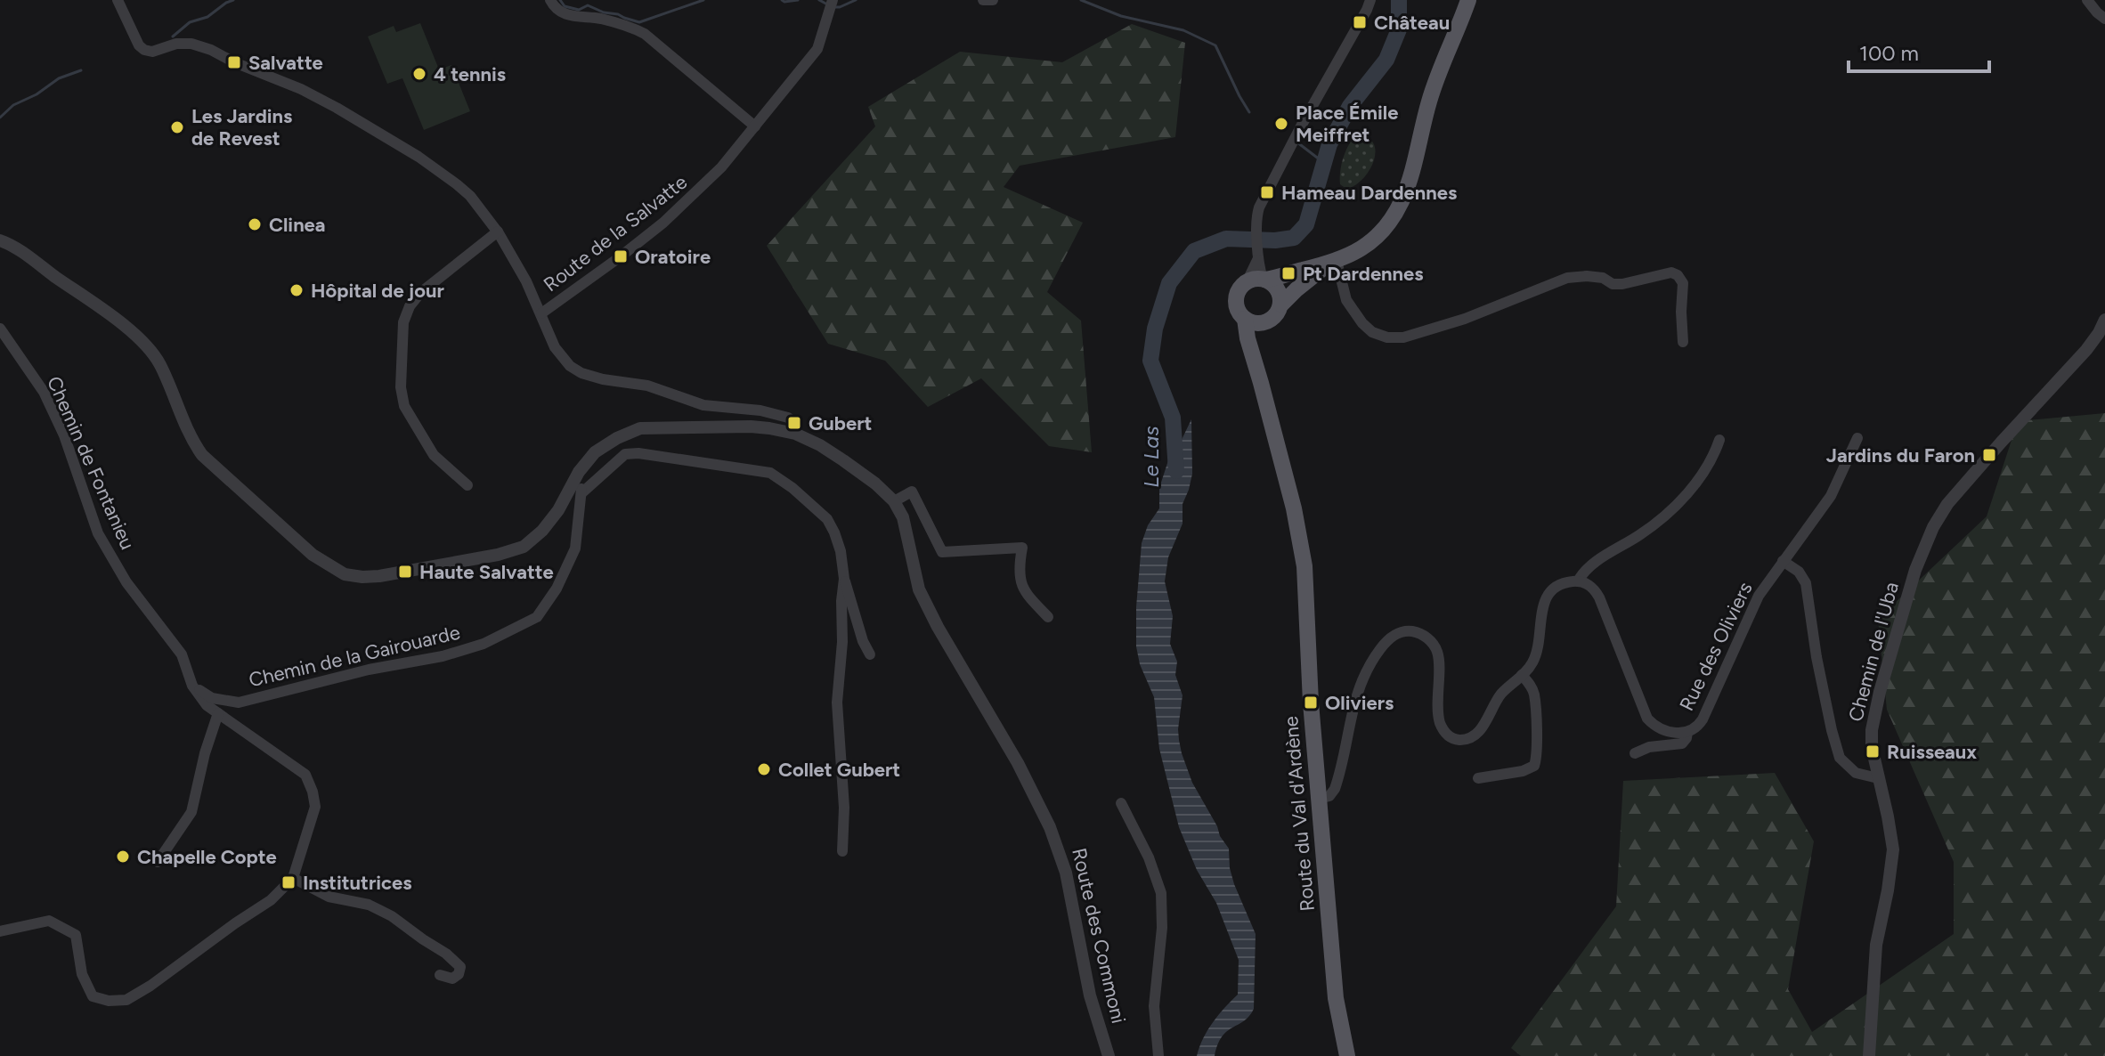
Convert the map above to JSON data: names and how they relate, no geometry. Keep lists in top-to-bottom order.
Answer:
{
  "streets": {
    "main road": ["Route du Val d'Ardène"],
    "street": [
      "Route de la Salvatte",
      "Chemin de Fontanieu",
      "Rue des Oliviers",
      "Chemin de l'Uba",
      "Chemin de la Gairouarde",
      "Route des Commoni"
    ]
  },
  "crossings": [
    ["Chemin de Fontanieu", "Chemin de la Gairouarde"]
  ],
  "water": ["Le Las"],
  "places": {
    "transit": [
      "Château",
      "Salvatte",
      "Hameau Dardennes",
      "Oratoire",
      "Pt Dardennes",
      "Gubert",
      "Jardins du Faron",
      "Haute Salvatte",
      "Oliviers",
      "Ruisseaux",
      "Institutrices"
    ],
    "other": [
      "4 tennis",
      "Place Émile Meiffret",
      "Les Jardins de Revest",
      "Clinea",
      "Hôpital de jour",
      "Collet Gubert",
      "Chapelle Copte"
    ]
  },
  "scale_bar": "100 m"
}
